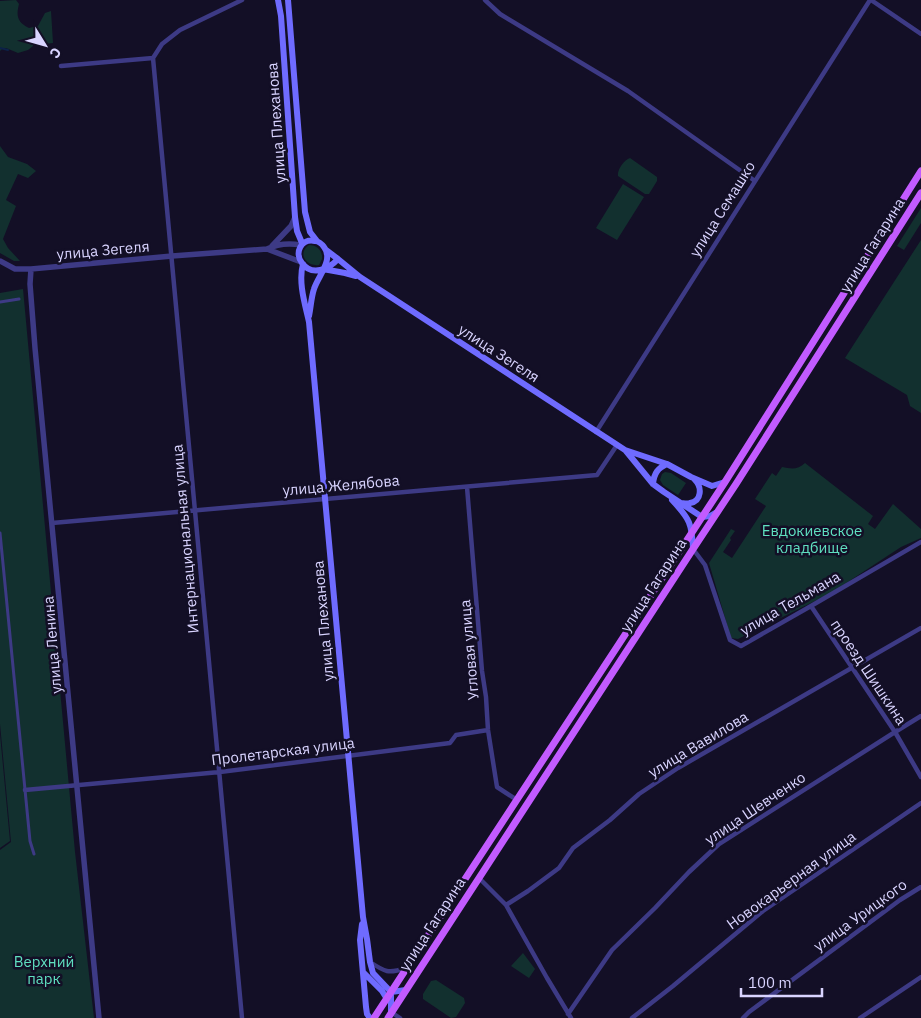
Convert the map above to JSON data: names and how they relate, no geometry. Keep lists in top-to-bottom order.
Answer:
{
  "streets": {
    "main road": ["улица Плеханова", "улица Гагарина", "улица Зегеля"],
    "street": [
      "улица Семашко",
      "улица Желябова",
      "Интернациональная улица",
      "улица Тельмана",
      "улица Ленина",
      "Угловая улица",
      "проезд Шишкина",
      "улица Вавилова",
      "Пролетарская улица",
      "улица Шевченко",
      "Новокарьерная улица",
      "улица Урицкого"
    ]
  },
  "crossings": [
    ["улица Плеханова", "улица Гагарина"],
    ["улица Плеханова", "улица Зегеля"],
    ["улица Плеханова", "улица Желябова"],
    ["улица Плеханова", "Пролетарская улица"],
    ["улица Семашко", "улица Зегеля"],
    ["улица Гагарина", "улица Тельмана"],
    ["улица Гагарина", "Угловая улица"],
    ["улица Зегеля", "улица Желябова"],
    ["улица Зегеля", "Интернациональная улица"],
    ["улица Зегеля", "улица Ленина"],
    ["улица Желябова", "Интернациональная улица"],
    ["улица Желябова", "улица Ленина"],
    ["улица Желябова", "Угловая улица"],
    ["Интернациональная улица", "Пролетарская улица"],
    ["улица Тельмана", "проезд Шишкина"],
    ["улица Ленина", "Пролетарская улица"],
    ["Угловая улица", "Пролетарская улица"],
    ["проезд Шишкина", "улица Вавилова"],
    ["проезд Шишкина", "улица Шевченко"]
  ],
  "parks": ["Евдокиевское кладбище", "Верхний парк"],
  "scale_bar": "100 m",
  "north": "bottom right"
}
